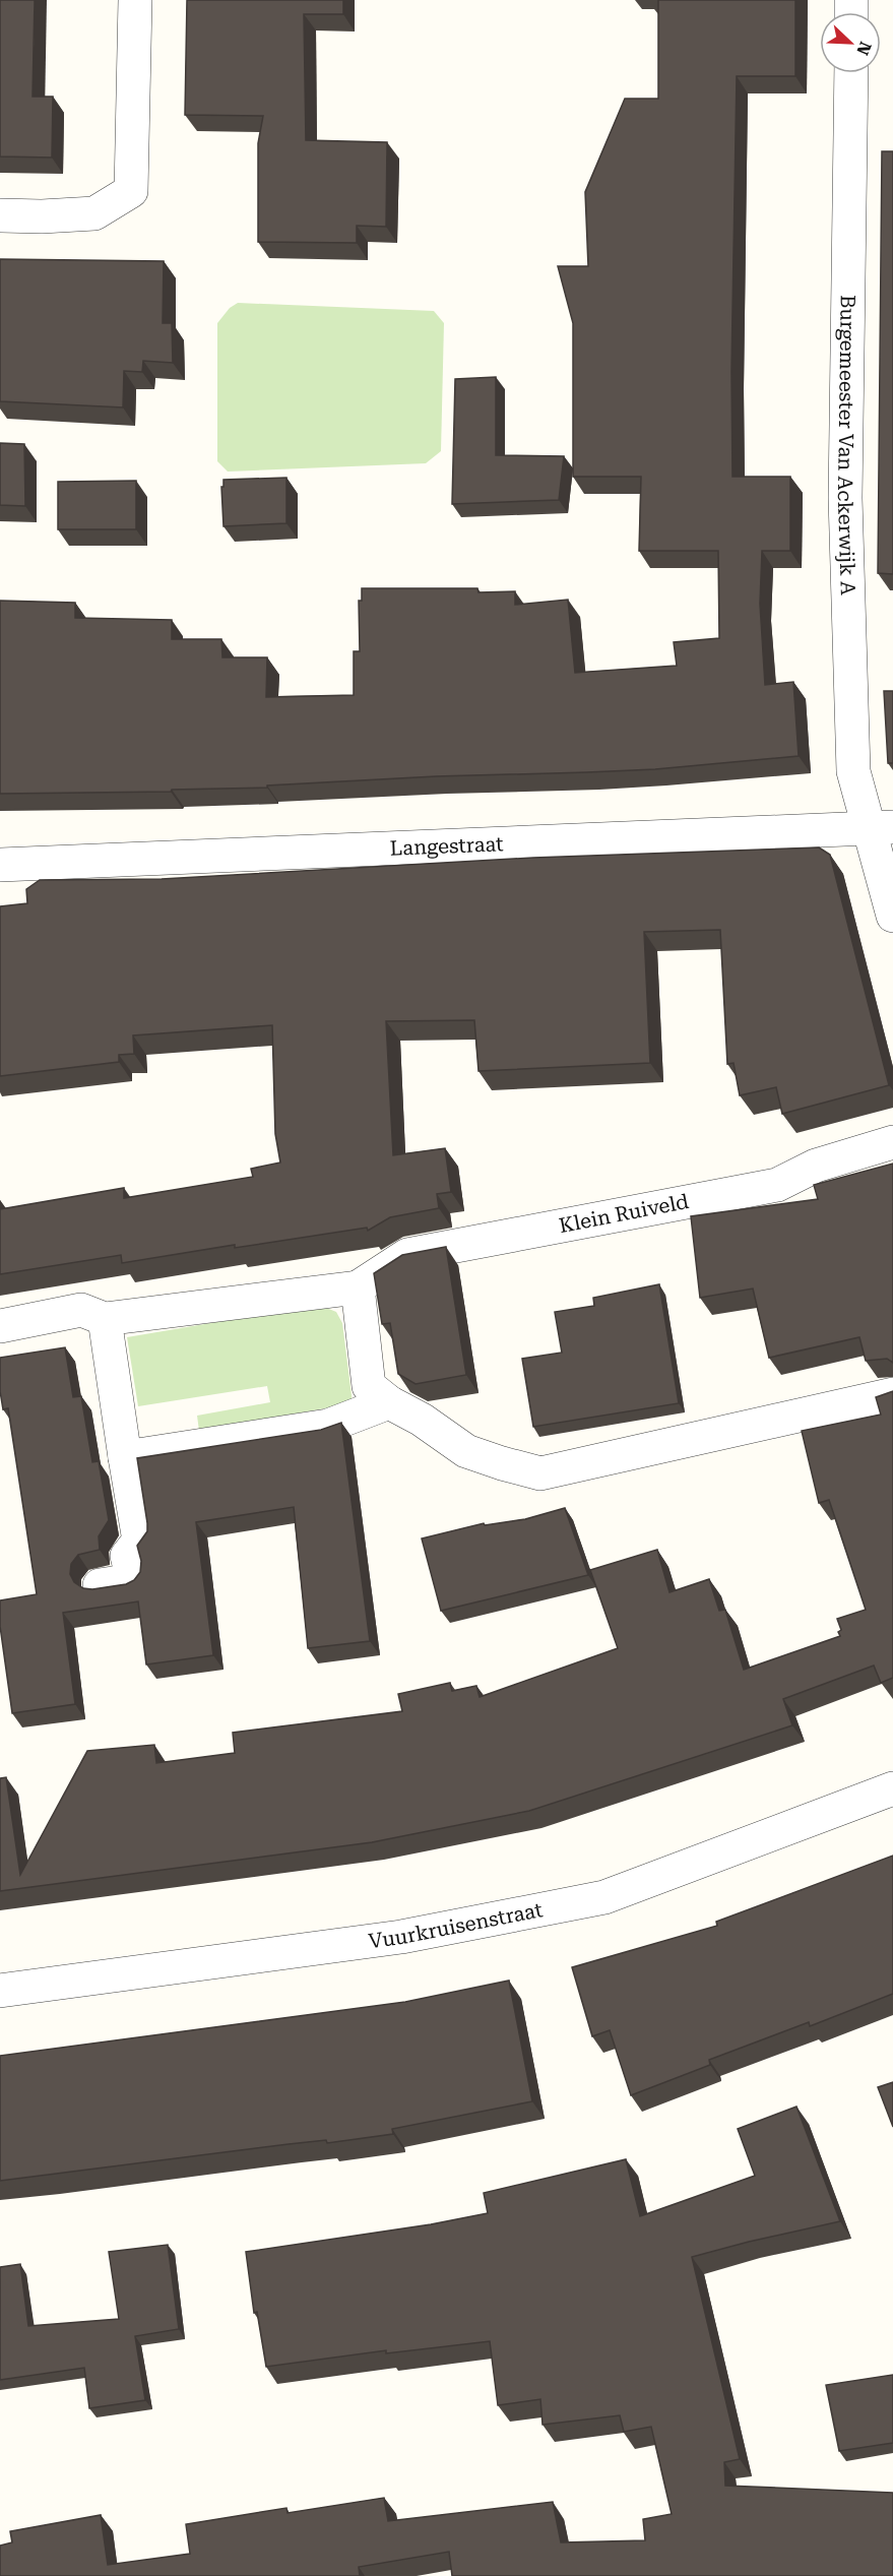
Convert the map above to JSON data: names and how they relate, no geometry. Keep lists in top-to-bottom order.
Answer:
{
  "streets": {
    "street": [
      "Burgemeester Van Ackerwijk A",
      "Langestraat",
      "Klein Ruiveld",
      "Vuurkruisenstraat"
    ]
  },
  "crossings": [
    ["Burgemeester Van Ackerwijk A", "Langestraat"]
  ],
  "north": "bottom right"
}
